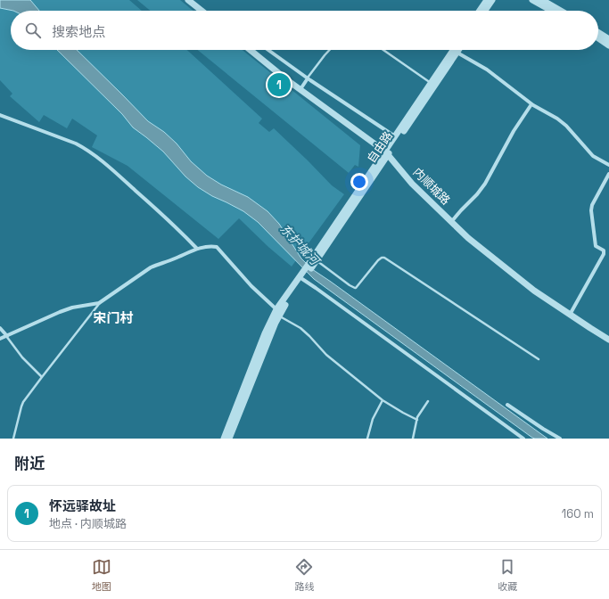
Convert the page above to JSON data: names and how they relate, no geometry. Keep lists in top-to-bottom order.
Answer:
{
  "streets": {
    "street": ["自由路", "内顺城路"]
  },
  "crossings": [
    ["自由路", "内顺城路"]
  ],
  "districts": ["宋门村"],
  "water": ["东护城河"],
  "page": {
    "search": "搜索地点",
    "pins": "1",
    "heading": "附近",
    "list": [
      {
        "mark": "1",
        "name": "怀远驿故址",
        "note": "地点 · 内顺城路",
        "value": "160 m"
      }
    ],
    "nav": ["地图", "路线", "收藏"]
  }
}
